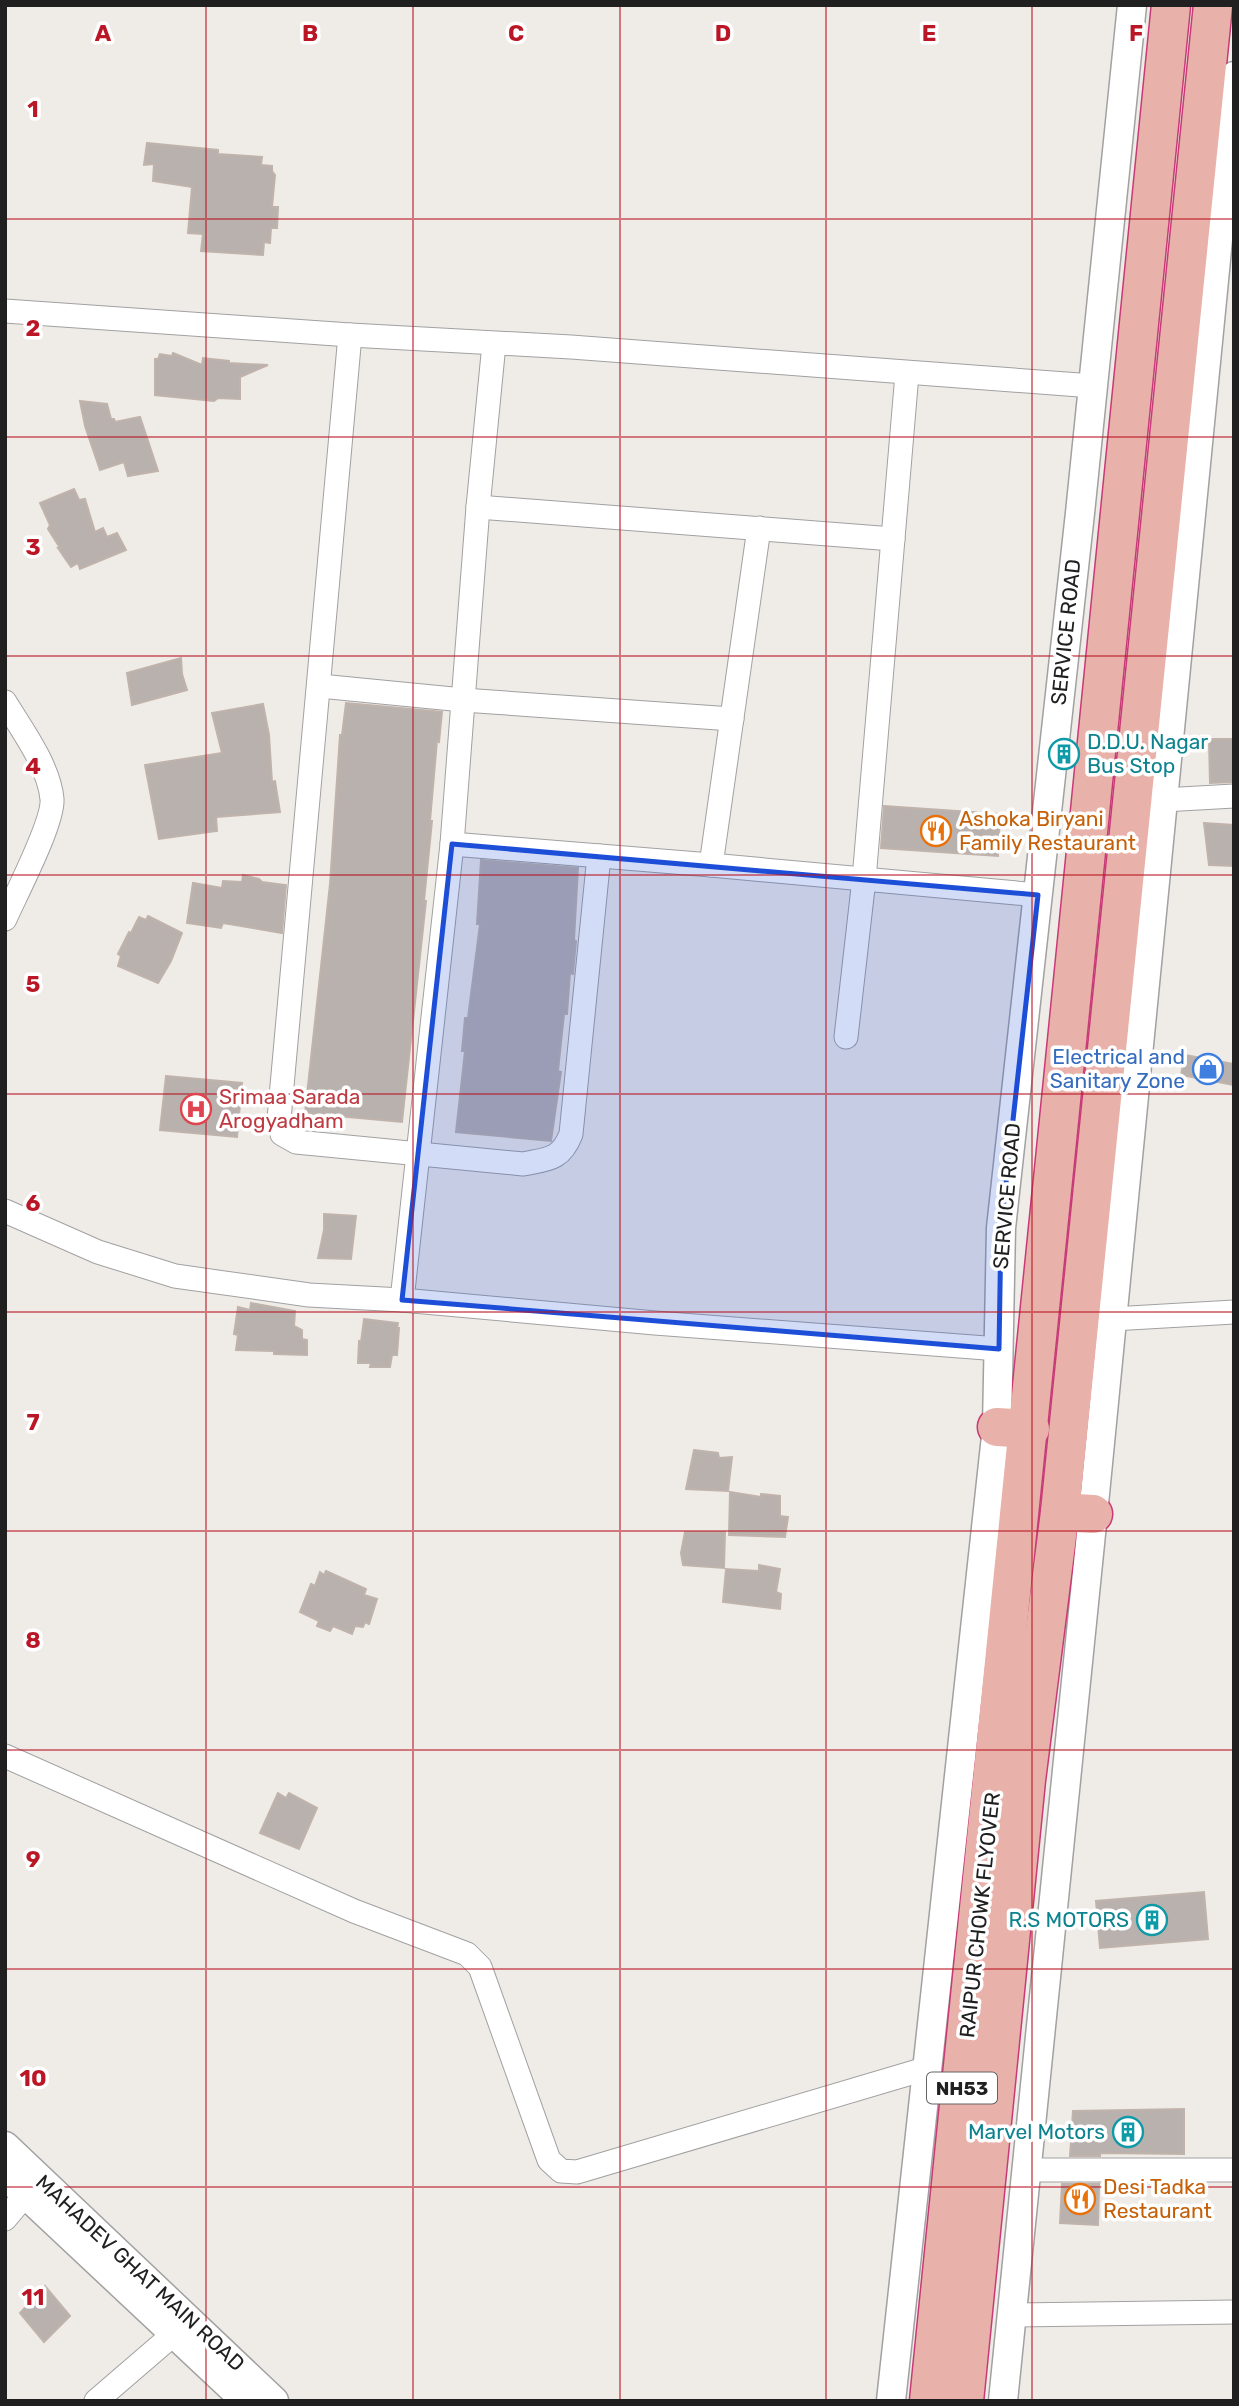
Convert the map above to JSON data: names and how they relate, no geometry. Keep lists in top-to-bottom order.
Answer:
{
  "streets": {
    "highway": ["RAIPUR CHOWK FLYOVER", "NH53"],
    "street": ["SERVICE ROAD", "MAHADEV GHAT MAIN ROAD"]
  },
  "crossings": [
    ["SERVICE ROAD", "RAIPUR CHOWK FLYOVER"],
    ["SERVICE ROAD", "NH53"],
    ["RAIPUR CHOWK FLYOVER", "NH53"]
  ],
  "places": {
    "building": ["D.D.U. Nagar Bus Stop", "R.S MOTORS", "Marvel Motors"],
    "restaurant": ["Ashoka Biryani Family Restaurant", "Desi Tadka Restaurant"],
    "shop": ["Electrical and Sanitary Zone"],
    "hospital": ["Srimaa Sarada Arogyadham"]
  },
  "grid": {
    "columns": [
      "A",
      "B",
      "C",
      "D",
      "E",
      "F"
    ],
    "rows": [
      "1",
      "2",
      "3",
      "4",
      "5",
      "6",
      "7",
      "8",
      "9",
      "10",
      "11"
    ]
  }
}
